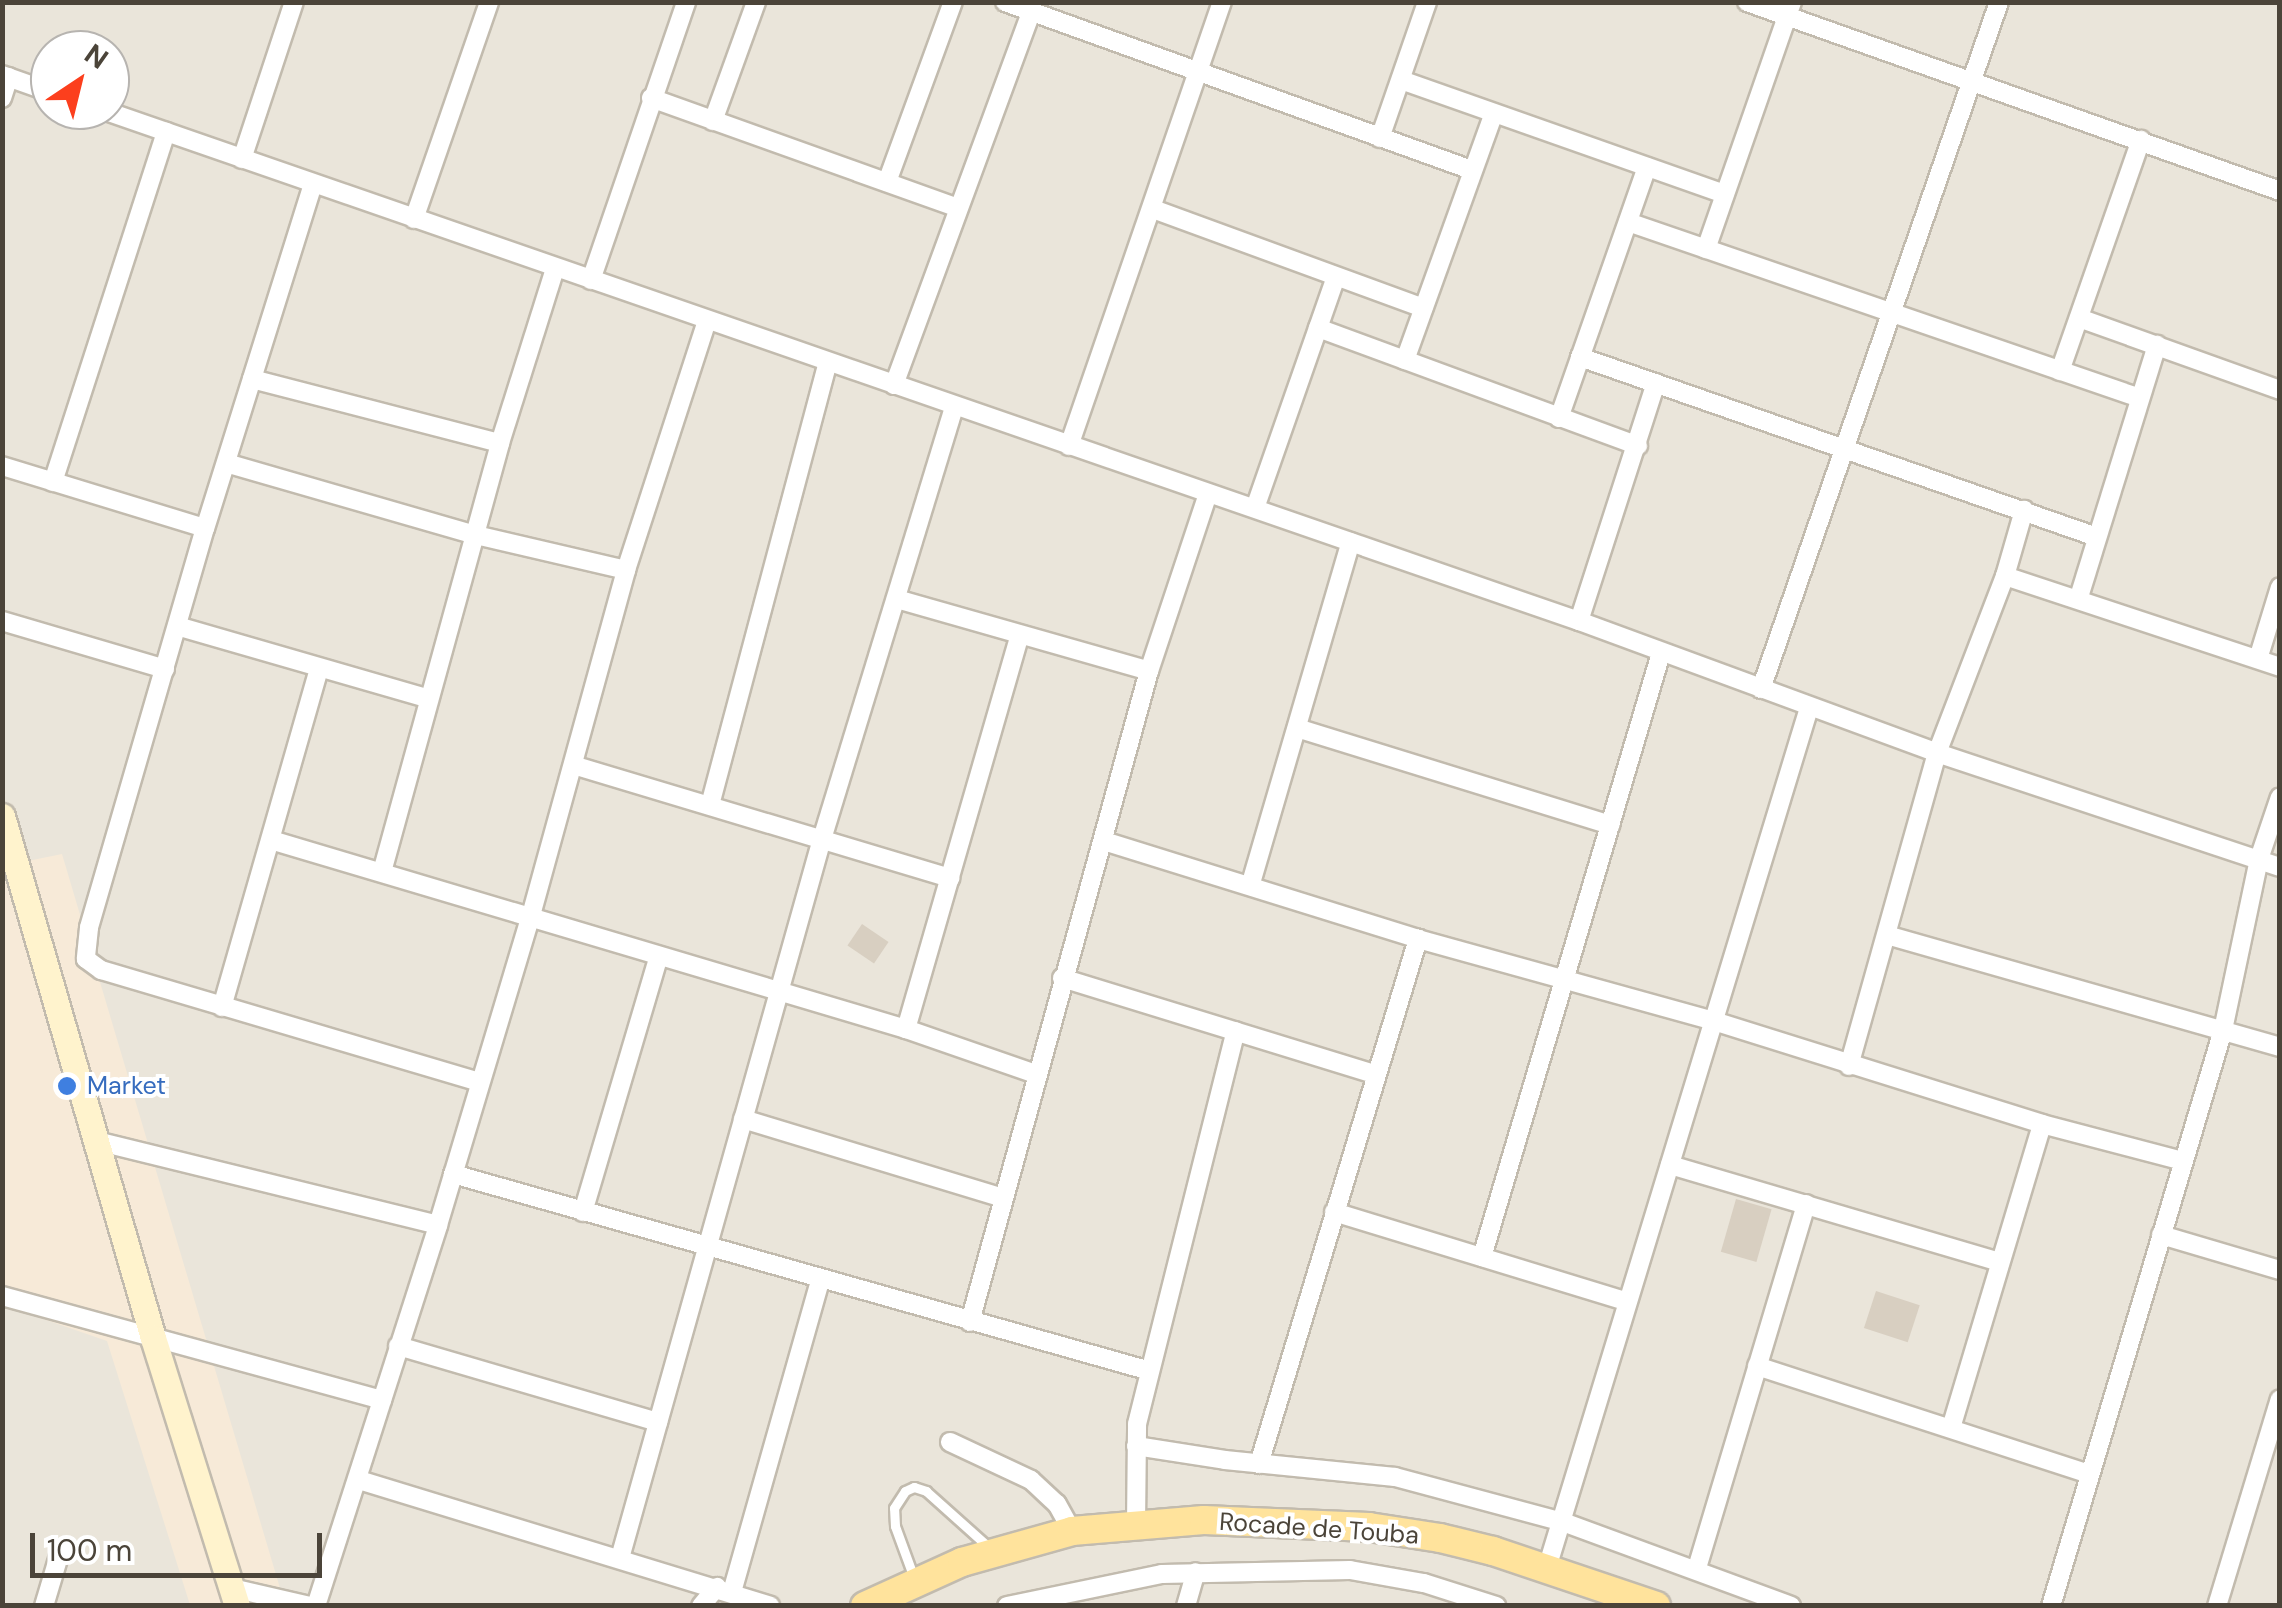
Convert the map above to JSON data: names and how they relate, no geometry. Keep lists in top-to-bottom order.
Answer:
{
  "streets": {
    "main road": ["Rocade de Touba"]
  },
  "places": ["Market"],
  "scale_bar": "100 m",
  "north": "top right"
}
